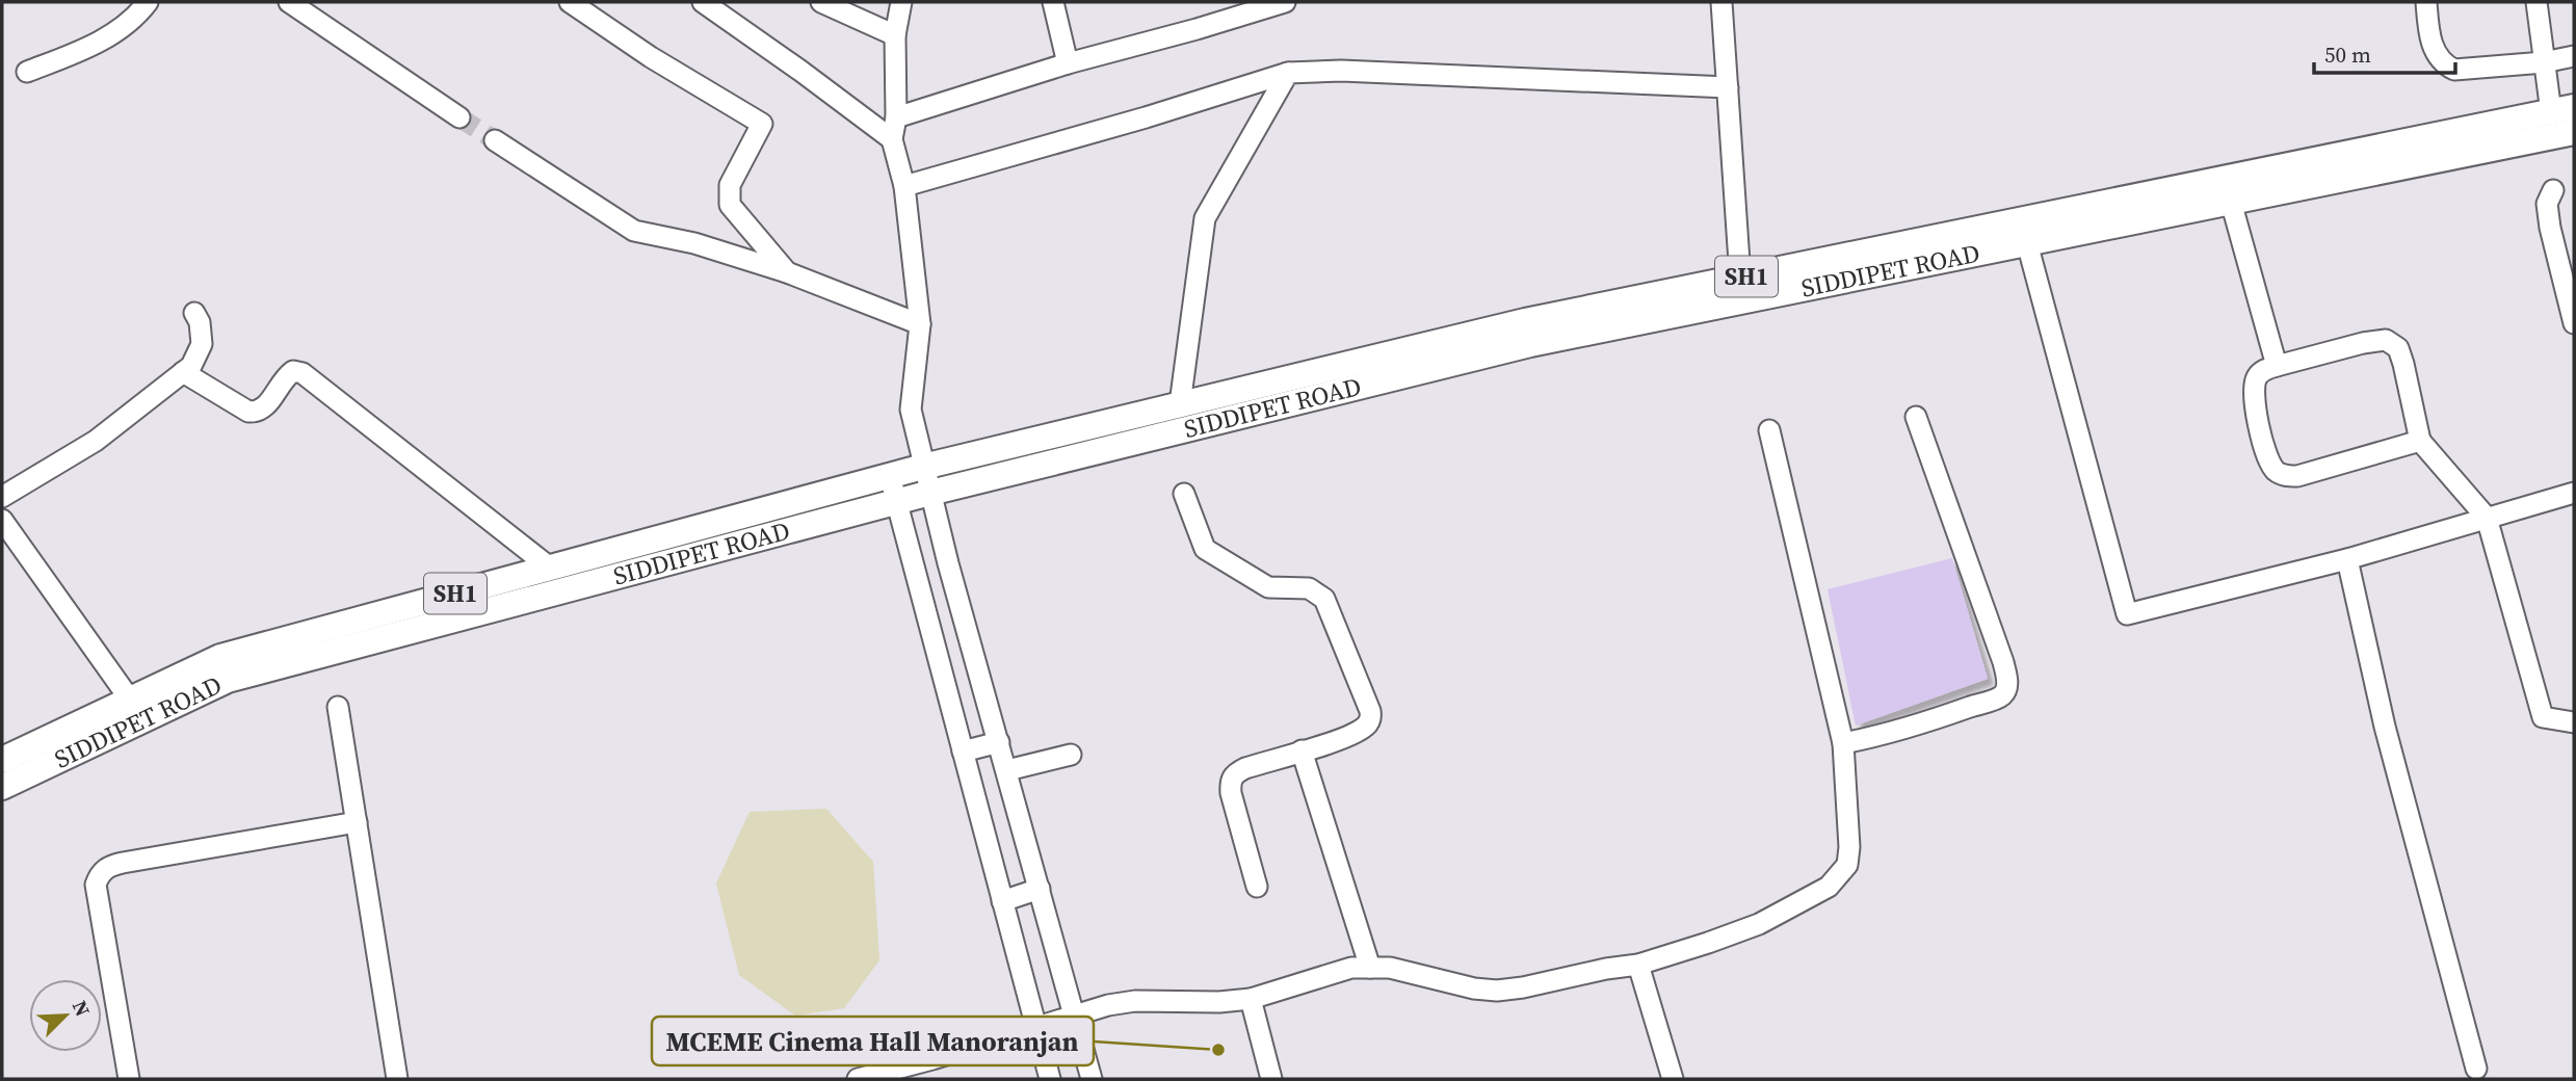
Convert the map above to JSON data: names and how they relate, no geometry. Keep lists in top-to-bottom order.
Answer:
{
  "streets": {
    "main road": ["SIDDIPET ROAD", "SH1"]
  },
  "places": ["MCEME Cinema Hall Manoranjan"],
  "scale_bar": "50 m",
  "north": "top right"
}
